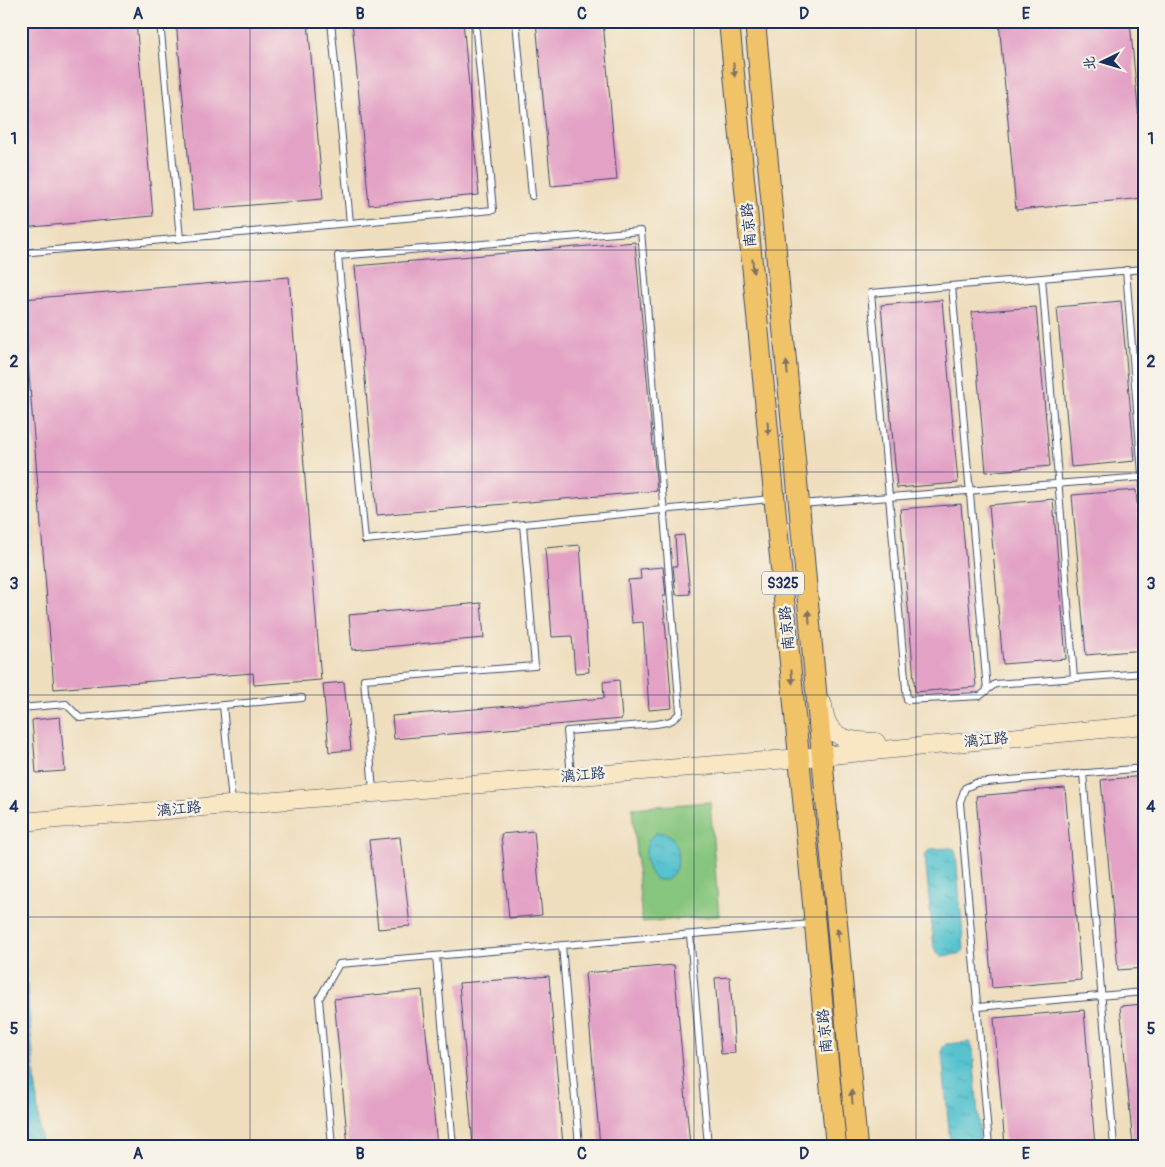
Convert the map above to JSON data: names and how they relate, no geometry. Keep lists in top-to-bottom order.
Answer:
{
  "streets": {
    "main road": ["南京路", "S325"],
    "street": ["漓江路"]
  },
  "crossings": [
    ["南京路", "漓江路"]
  ],
  "north": "left",
  "grid": {
    "columns": [
      "A",
      "B",
      "C",
      "D",
      "E"
    ],
    "rows": [
      "1",
      "2",
      "3",
      "4",
      "5"
    ]
  }
}
